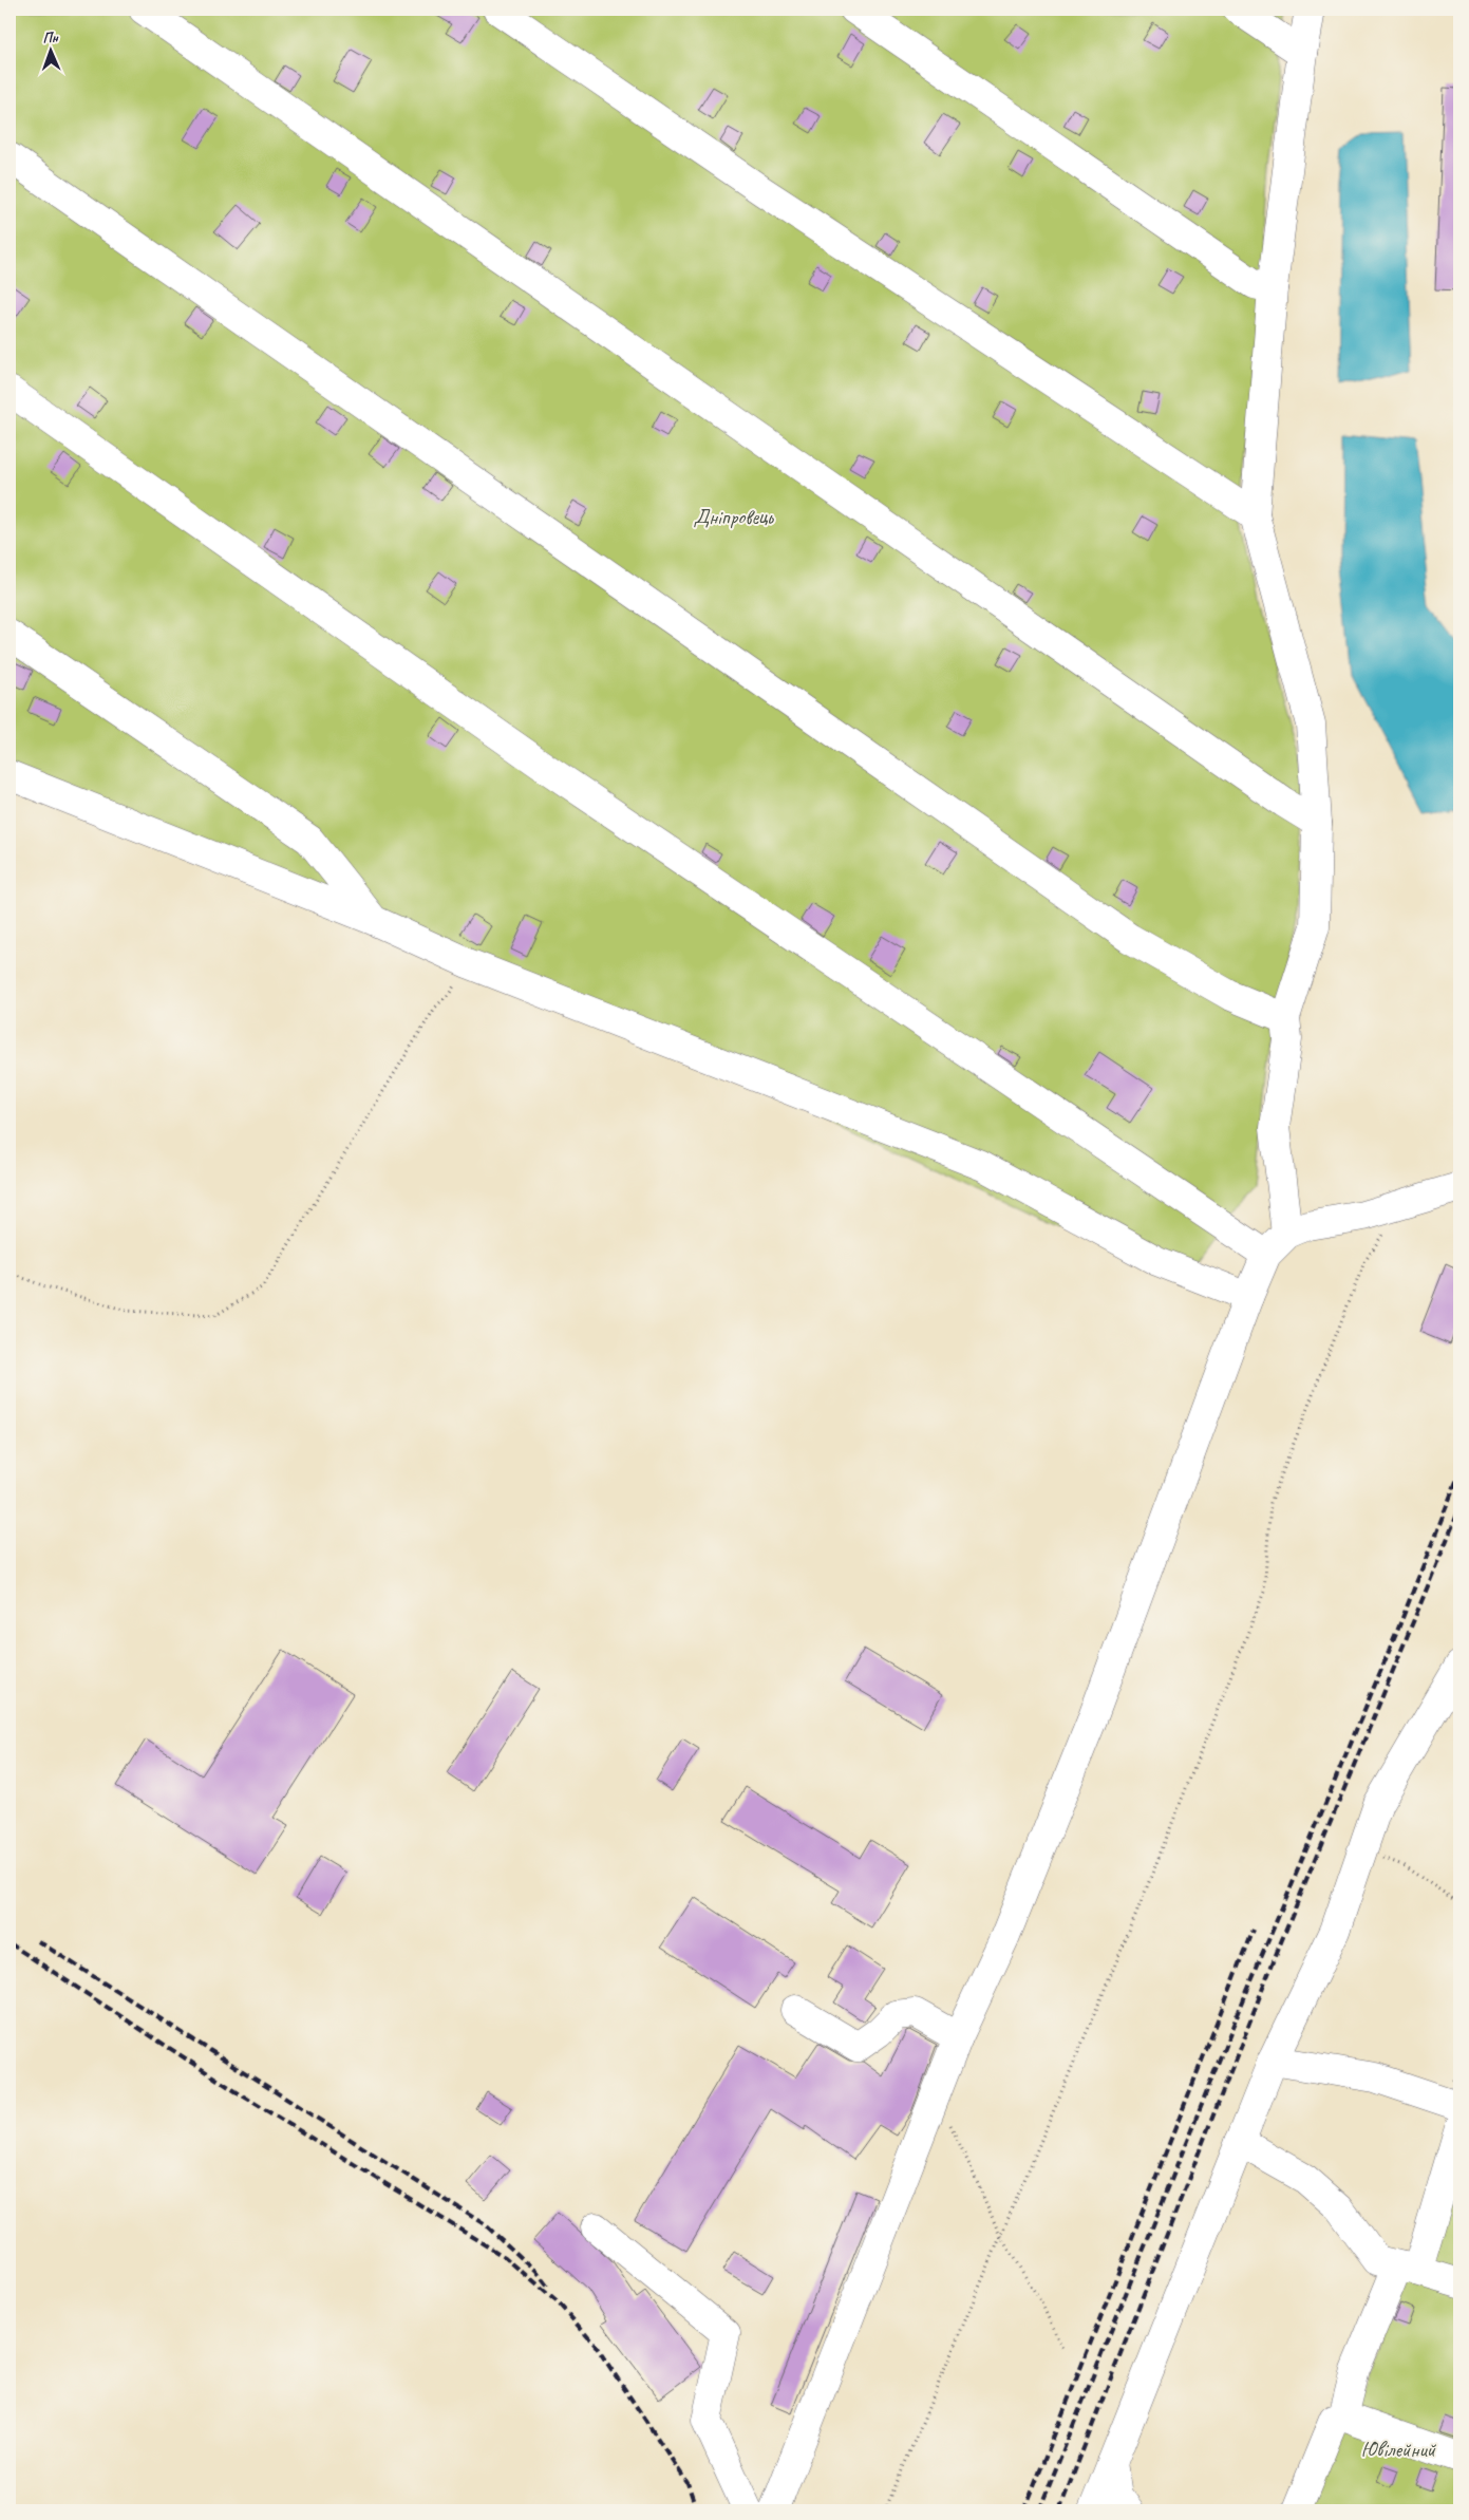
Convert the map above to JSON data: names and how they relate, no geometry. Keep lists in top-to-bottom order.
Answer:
{
  "parks": ["Дніпровець", "Ювілейний"],
  "north": "top"
}
